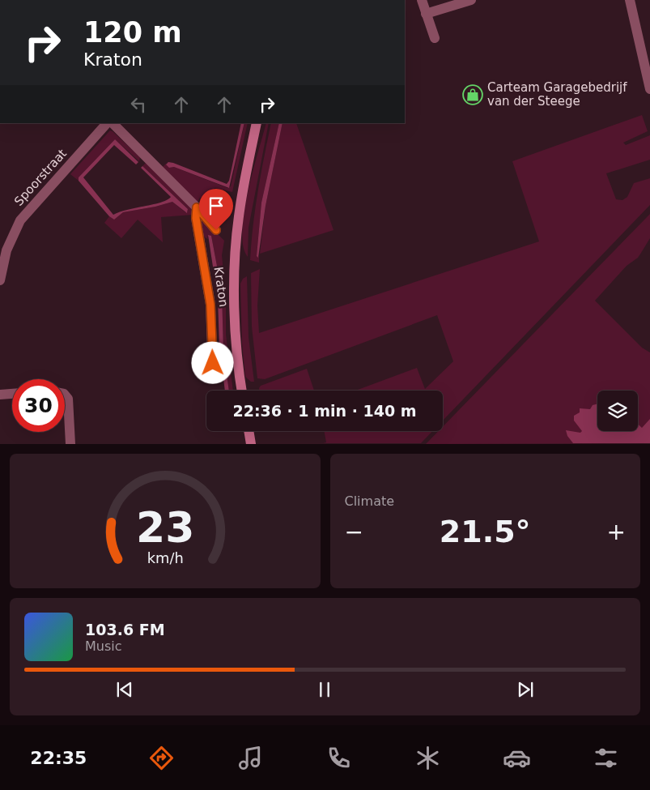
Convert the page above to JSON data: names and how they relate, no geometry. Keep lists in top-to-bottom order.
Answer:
{
  "streets": {
    "street": ["Spoorstraat", "Kraton"]
  },
  "places": {
    "shop": ["Carteam Garagebedrijf van der Steege"]
  },
  "page": {
    "turn": ["120 m", "Kraton"],
    "limit": "30",
    "trip": "22:36 · 1 min · 140 m",
    "tile": "Climate",
    "heat": ["−", "21.5°", "+"],
    "song": ["103.6 FM", "Music"],
    "tabs": "22:35",
    "gauge": ["23", "km/h"]
  }
}
